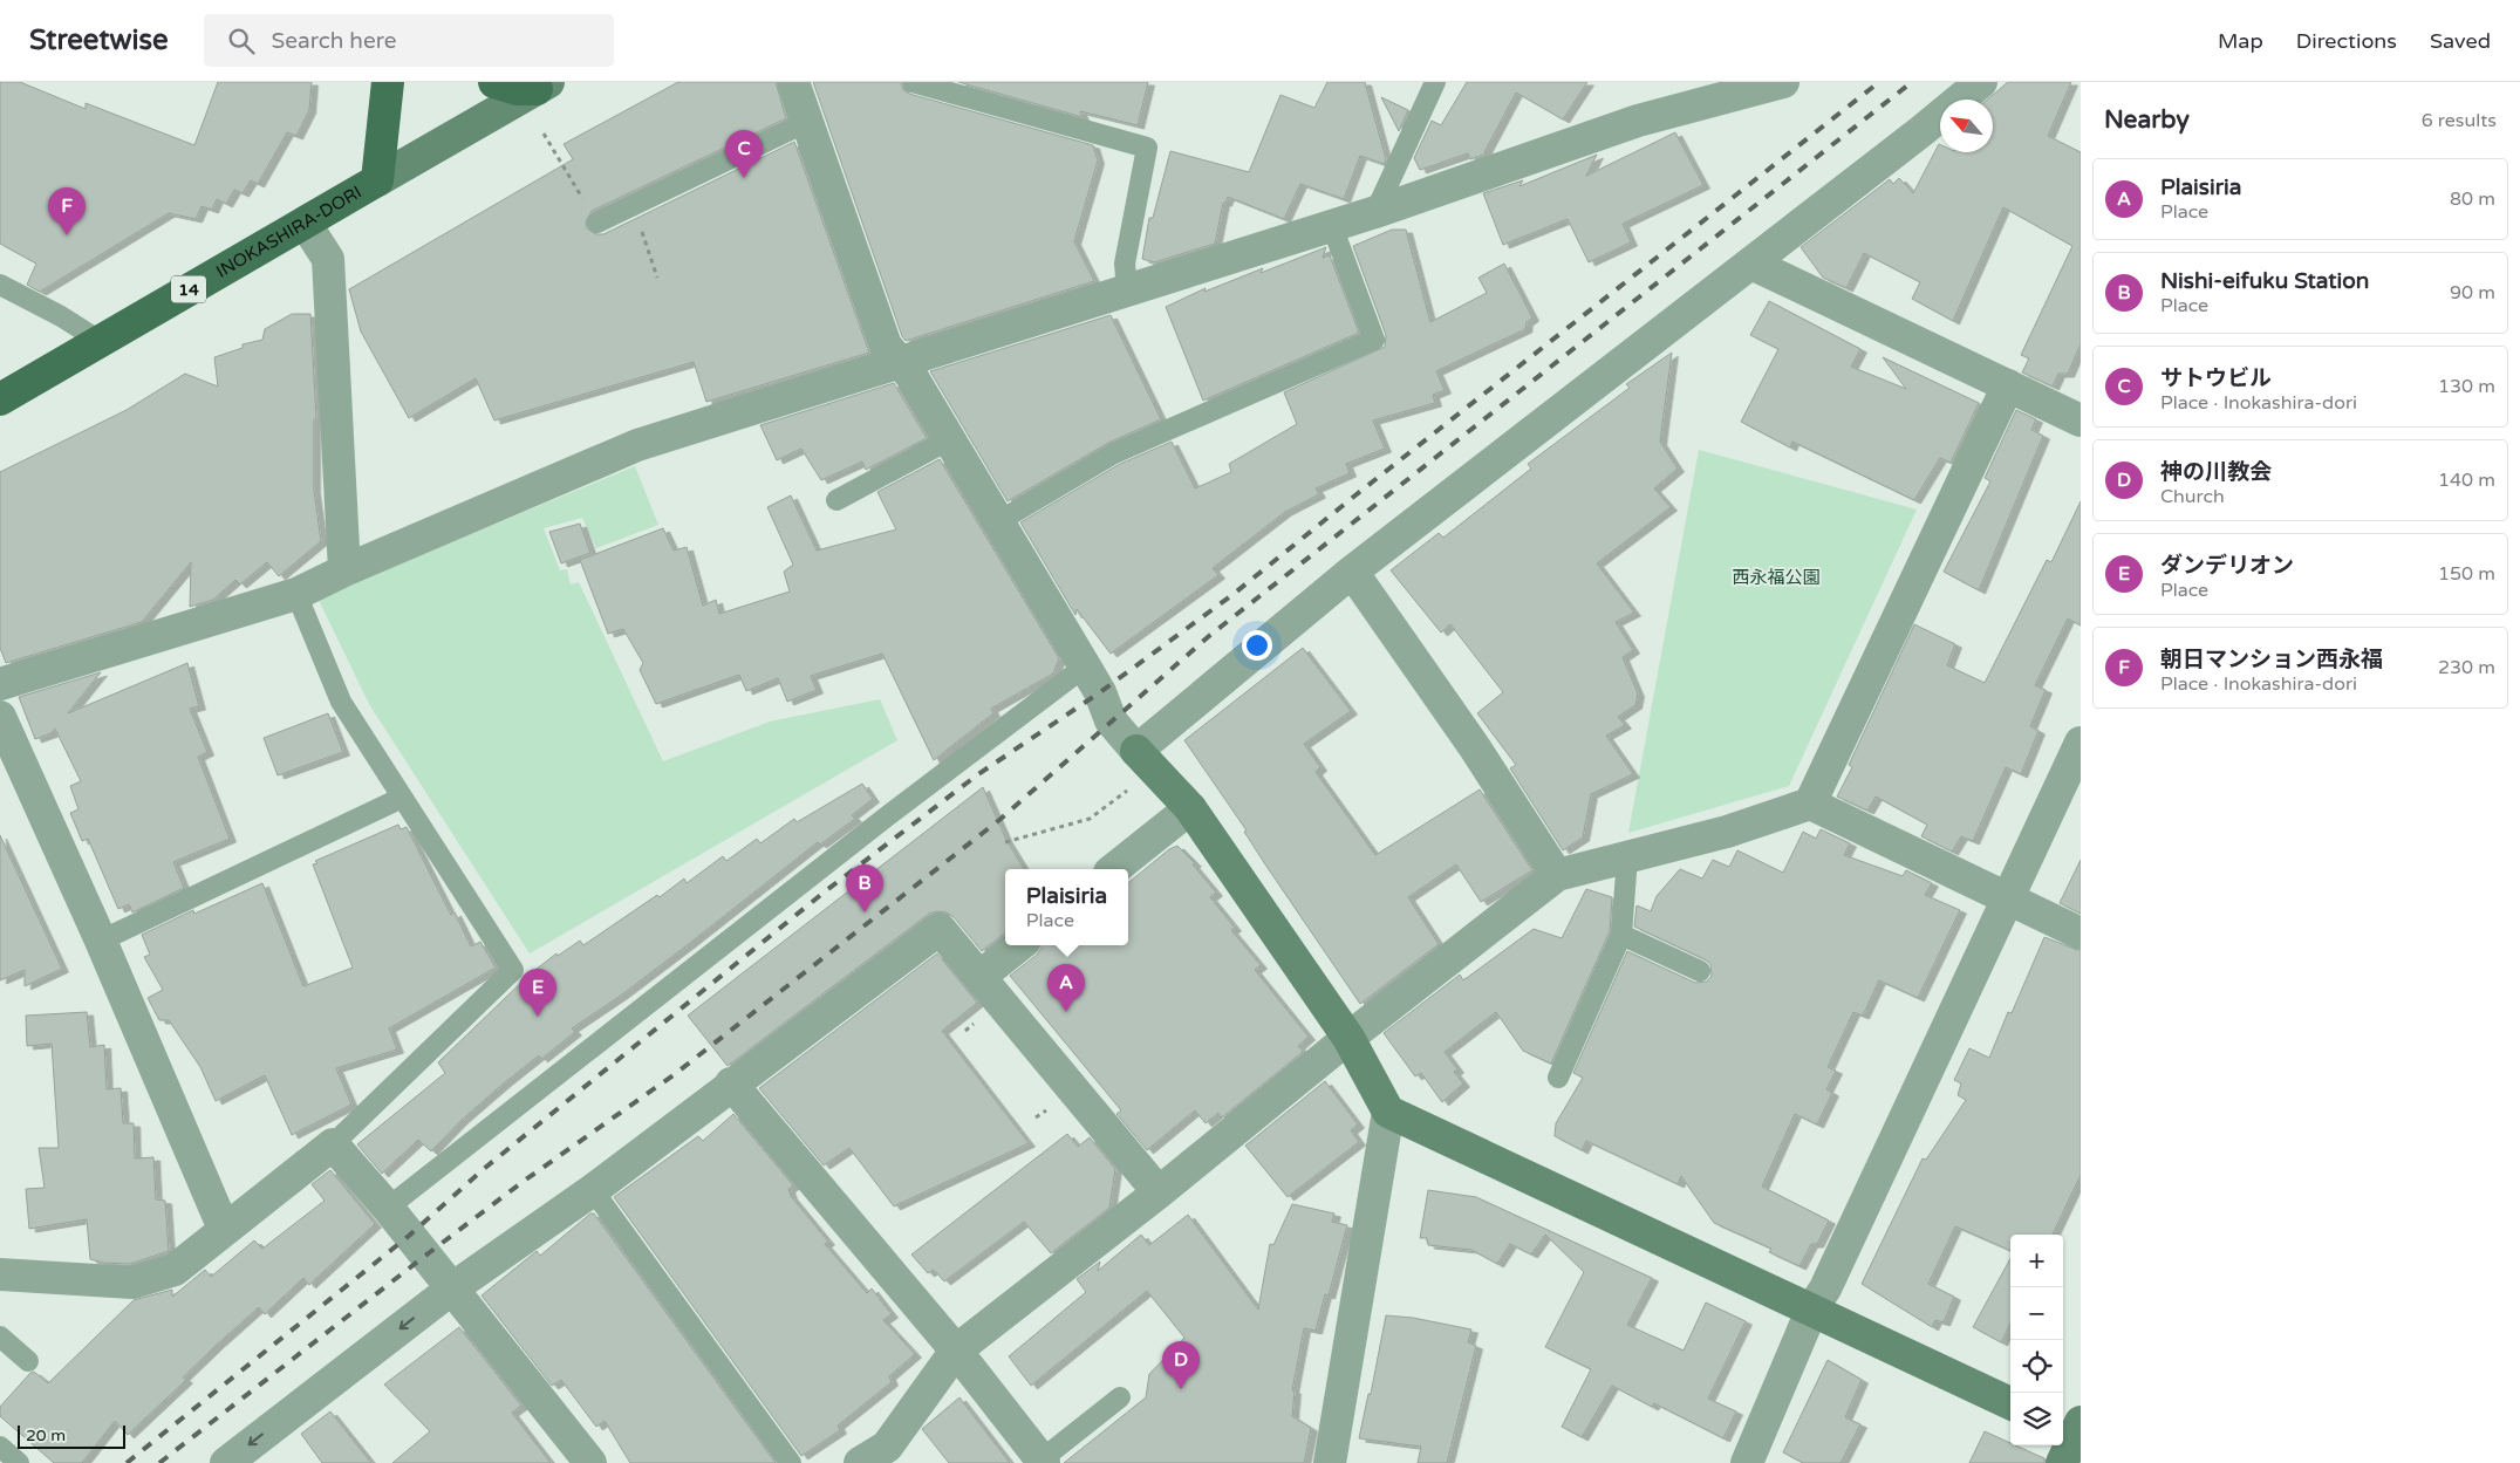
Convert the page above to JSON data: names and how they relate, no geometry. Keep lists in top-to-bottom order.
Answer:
{
  "streets": {
    "main road": ["INOKASHIRA-DORI", "14"]
  },
  "parks": ["西永福公園"],
  "scale_bar": "20 m",
  "north": "top left",
  "page": {
    "header": "Streetwise",
    "search": "Search here",
    "nav": ["Map", "Directions", "Saved"],
    "heading": ["Nearby", "6 results"],
    "pins": [
      "C",
      "F",
      "B",
      "A",
      "E",
      "D"
    ],
    "list": [
      {
        "mark": "A",
        "name": "Plaisiria",
        "note": "Place",
        "value": "80 m"
      },
      {
        "mark": "B",
        "name": "Nishi-eifuku Station",
        "note": "Place",
        "value": "90 m"
      },
      {
        "mark": "C",
        "name": "サトウビル",
        "note": "Place · Inokashira-dori",
        "value": "130 m"
      },
      {
        "mark": "D",
        "name": "神の川教会",
        "note": "Church",
        "value": "140 m"
      },
      {
        "mark": "E",
        "name": "ダンデリオン",
        "note": "Place",
        "value": "150 m"
      },
      {
        "mark": "F",
        "name": "朝日マンション西永福",
        "note": "Place · Inokashira-dori",
        "value": "230 m"
      }
    ],
    "popup": ["Plaisiria", "Place"],
    "map_buttons": ["+", "−"],
    "scale": "20 m"
  }
}
